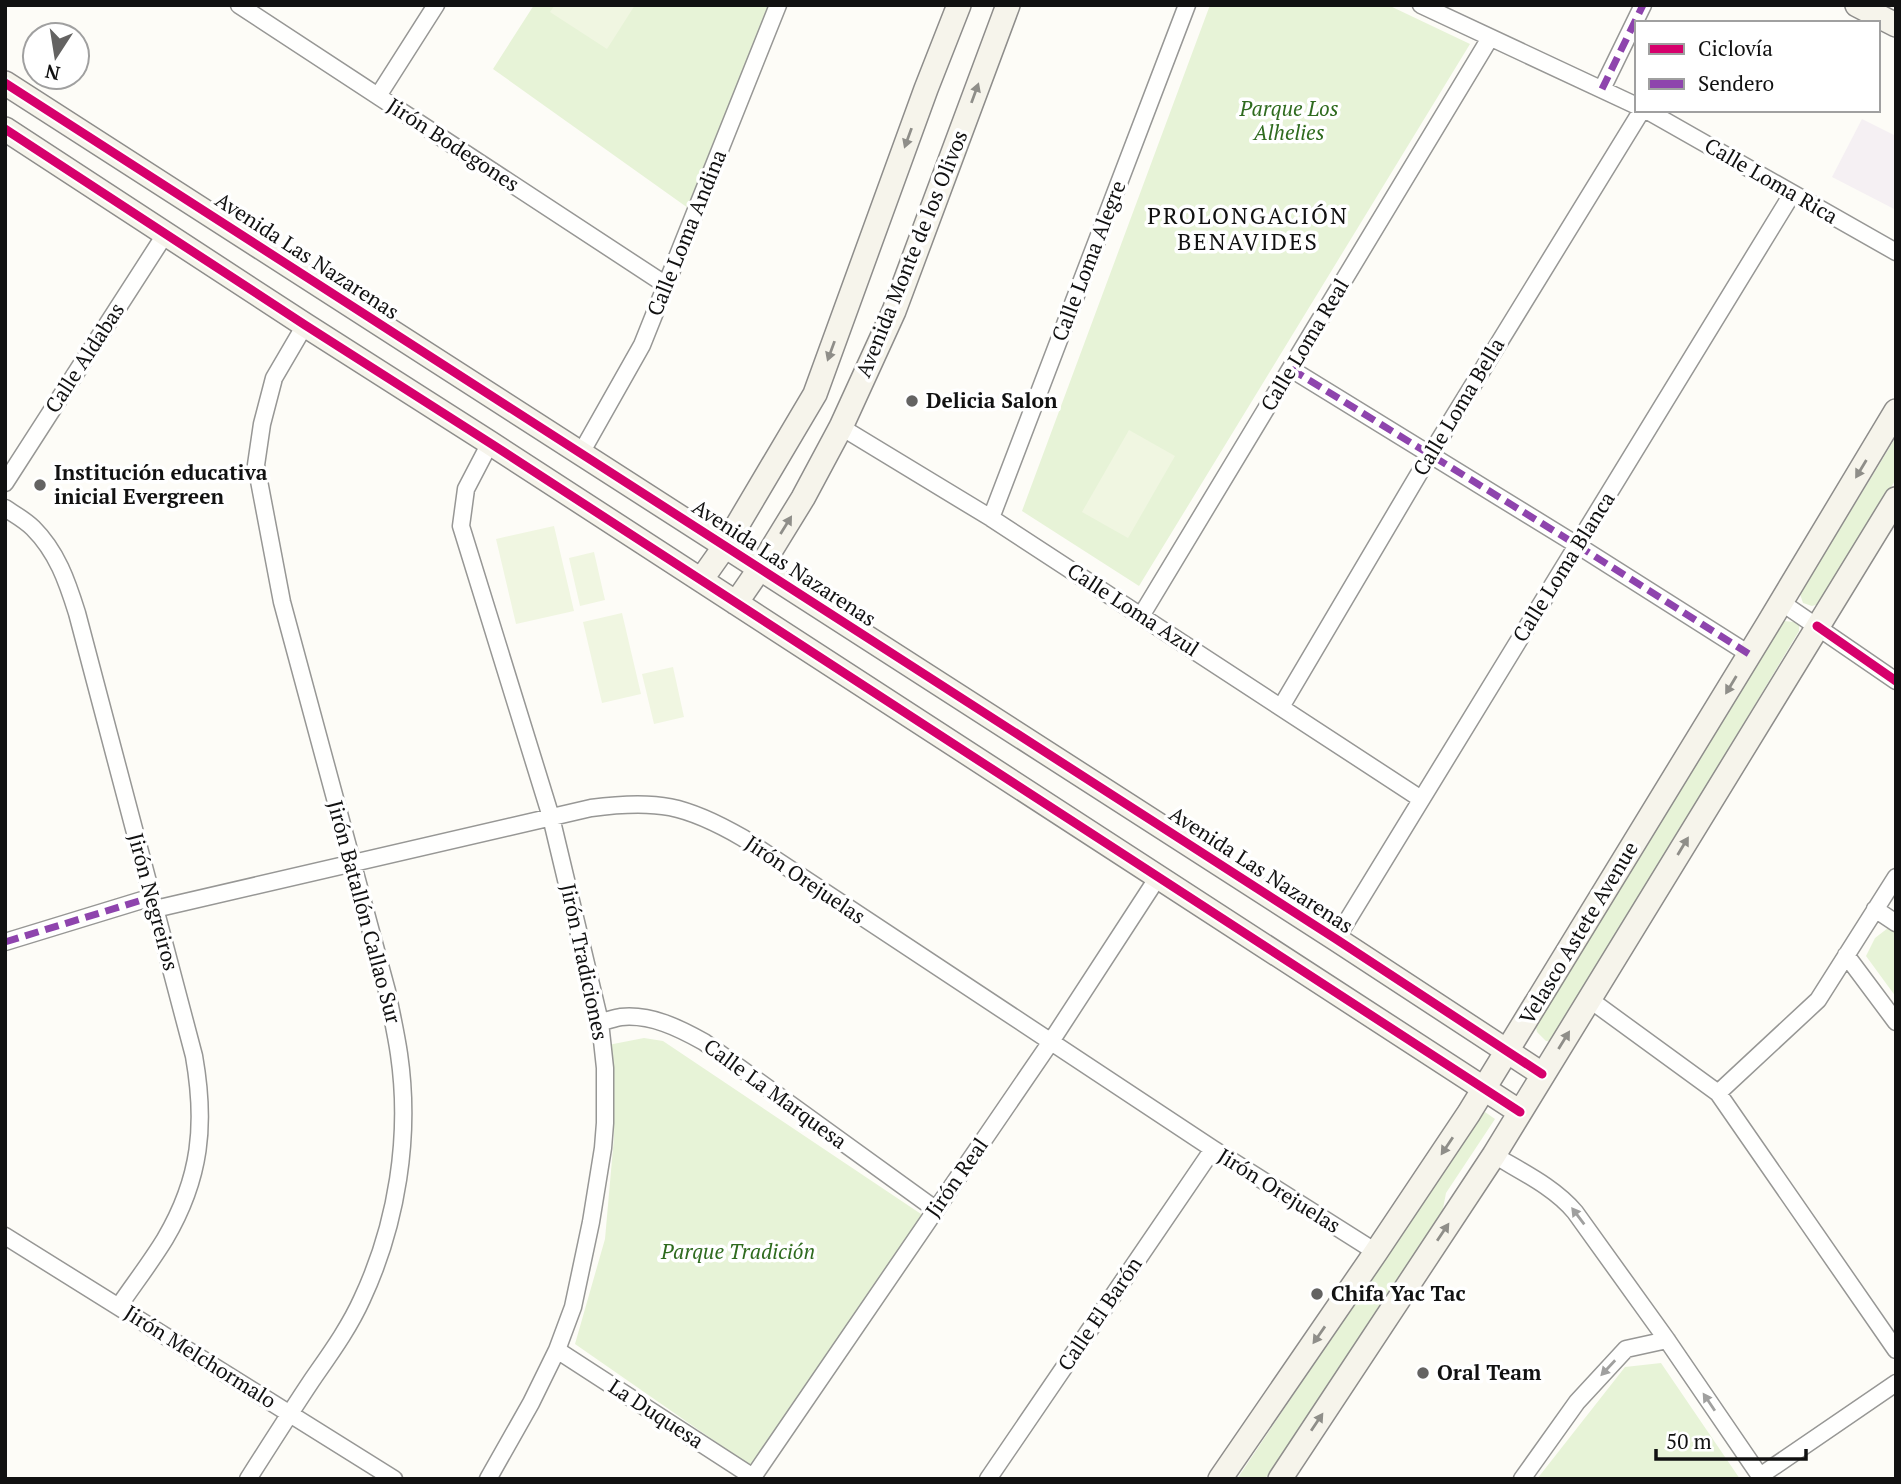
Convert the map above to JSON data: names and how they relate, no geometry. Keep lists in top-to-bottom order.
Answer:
{
  "streets": {
    "street": [
      "Jirón Bodegones",
      "Calle Loma Rica",
      "Calle Loma Andina",
      "Avenida Monte de los Olivos",
      "Avenida Las Nazarenas",
      "Calle Loma Alegre",
      "Calle Loma Real",
      "Calle Aldabas",
      "Calle Loma Bella",
      "Calle Loma Blanca",
      "Calle Loma Azul",
      "Jirón Orejuelas",
      "Jirón Negreiros",
      "Jirón Batallón Callao Sur",
      "Velasco Astete Avenue",
      "Jirón Tradiciones",
      "Calle La Marquesa",
      "Jirón Real",
      "Calle El Barón",
      "Jirón Melchormalo",
      "La Duquesa"
    ]
  },
  "crossings": [
    ["Jirón Bodegones", "Calle Loma Andina"],
    ["Calle Loma Rica", "Calle Loma Blanca"],
    ["Calle Loma Andina", "Avenida Las Nazarenas"],
    ["Avenida Monte de los Olivos", "Avenida Las Nazarenas"],
    ["Avenida Monte de los Olivos", "Calle Loma Azul"],
    ["Avenida Las Nazarenas", "Calle Loma Blanca"],
    ["Avenida Las Nazarenas", "Velasco Astete Avenue"],
    ["Calle Loma Alegre", "Calle Loma Azul"],
    ["Calle Loma Real", "Calle Loma Azul"],
    ["Calle Loma Bella", "Calle Loma Azul"],
    ["Calle Loma Blanca", "Calle Loma Azul"],
    ["Jirón Orejuelas", "Jirón Negreiros"],
    ["Jirón Orejuelas", "Jirón Batallón Callao Sur"],
    ["Jirón Orejuelas", "Velasco Astete Avenue"],
    ["Jirón Orejuelas", "Jirón Tradiciones"],
    ["Jirón Orejuelas", "Jirón Real"],
    ["Jirón Orejuelas", "Calle El Barón"],
    ["Jirón Negreiros", "Jirón Melchormalo"],
    ["Jirón Batallón Callao Sur", "Jirón Melchormalo"],
    ["Jirón Tradiciones", "Calle La Marquesa"],
    ["Jirón Tradiciones", "La Duquesa"],
    ["Calle La Marquesa", "Jirón Real"],
    ["Jirón Real", "La Duquesa"]
  ],
  "districts": ["PROLONGACIÓN BENAVIDES"],
  "parks": ["Parque Los Alhelies", "Parque Tradición"],
  "places": [
    "Delicia Salon",
    "Institución educativa inicial Evergreen",
    "Chifa Yac Tac",
    "Oral Team"
  ],
  "legend": ["Ciclovía", "Sendero"],
  "scale_bar": "50 m",
  "north": "bottom"
}
